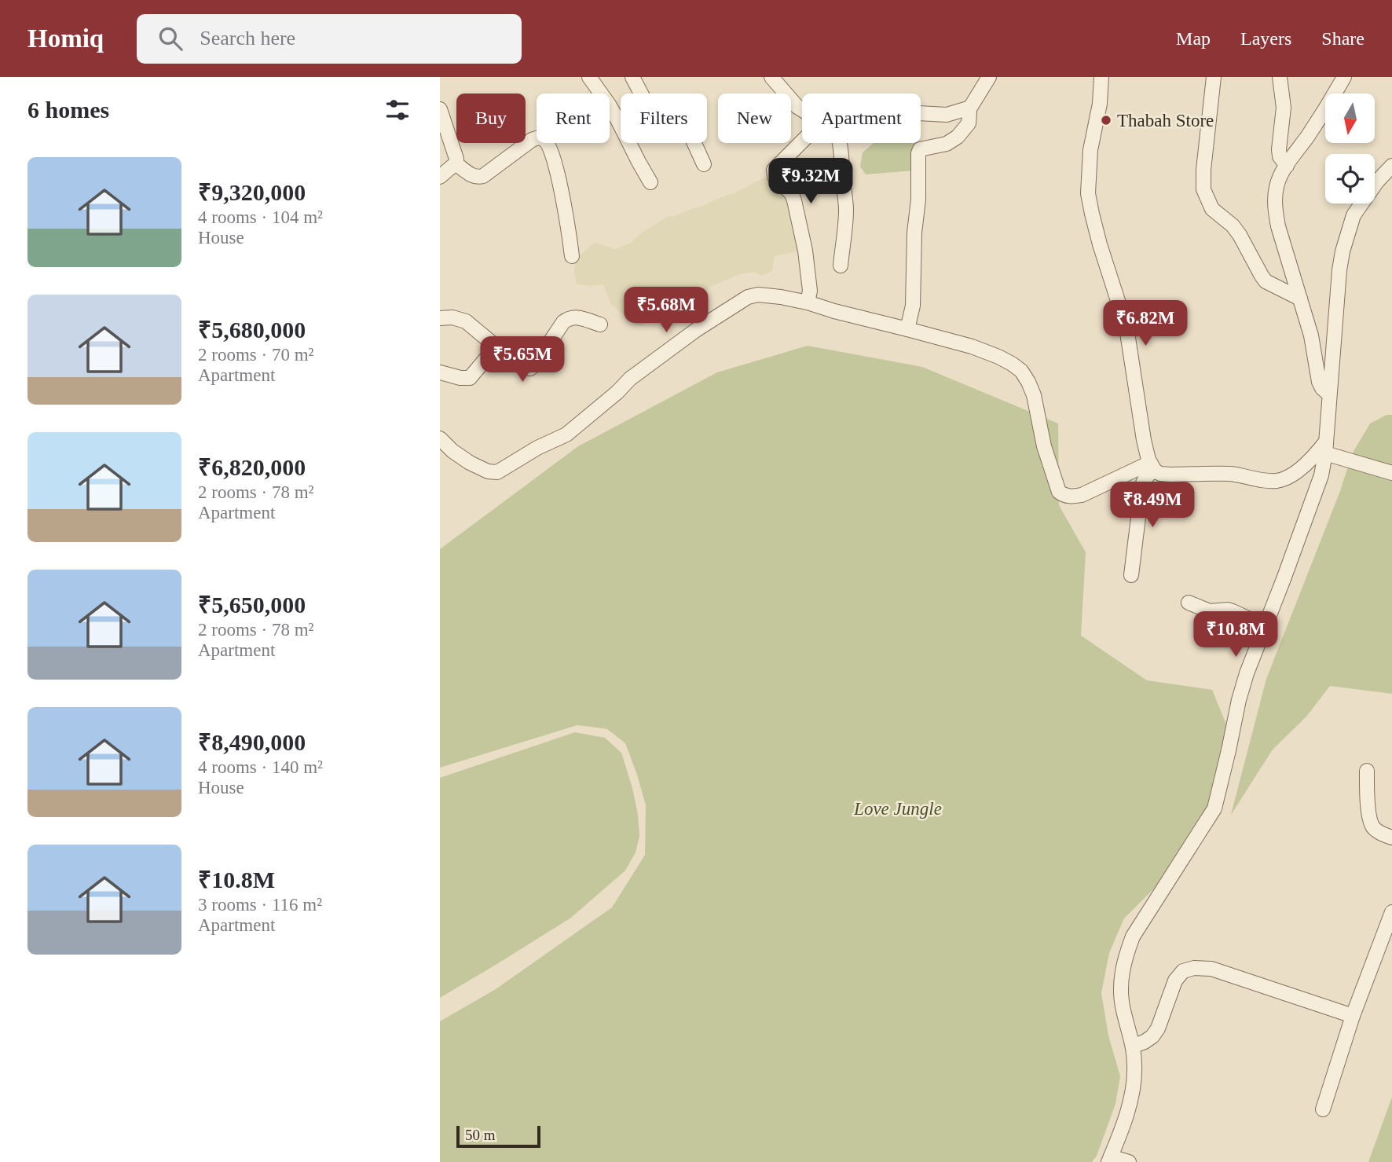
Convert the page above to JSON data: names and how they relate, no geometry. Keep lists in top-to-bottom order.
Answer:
{
  "parks": ["Love Jungle"],
  "places": ["Thabah Store"],
  "scale_bar": "50 m",
  "north": "bottom",
  "page": {
    "header": "Homiq",
    "search": "Search here",
    "nav": ["Map", "Layers", "Share"],
    "heading": "6 homes",
    "chip": [
      "Buy",
      "Rent",
      "Filters",
      "New",
      "Apartment"
    ],
    "list": [
      {
        "name": "₹9,320,000",
        "note": "4 rooms · 104 m² · House"
      },
      {
        "name": "₹5,680,000",
        "note": "2 rooms · 70 m² · Apartment"
      },
      {
        "name": "₹6,820,000",
        "note": "2 rooms · 78 m² · Apartment"
      },
      {
        "name": "₹5,650,000",
        "note": "2 rooms · 78 m² · Apartment"
      },
      {
        "name": "₹8,490,000",
        "note": "4 rooms · 140 m² · House"
      },
      {
        "name": "₹10.8M",
        "note": "3 rooms · 116 m² · Apartment"
      }
    ],
    "price": [
      "₹9.32M",
      "₹5.68M",
      "₹6.82M",
      "₹5.65M",
      "₹8.49M",
      "₹10.8M"
    ],
    "scale": "50 m"
  }
}
